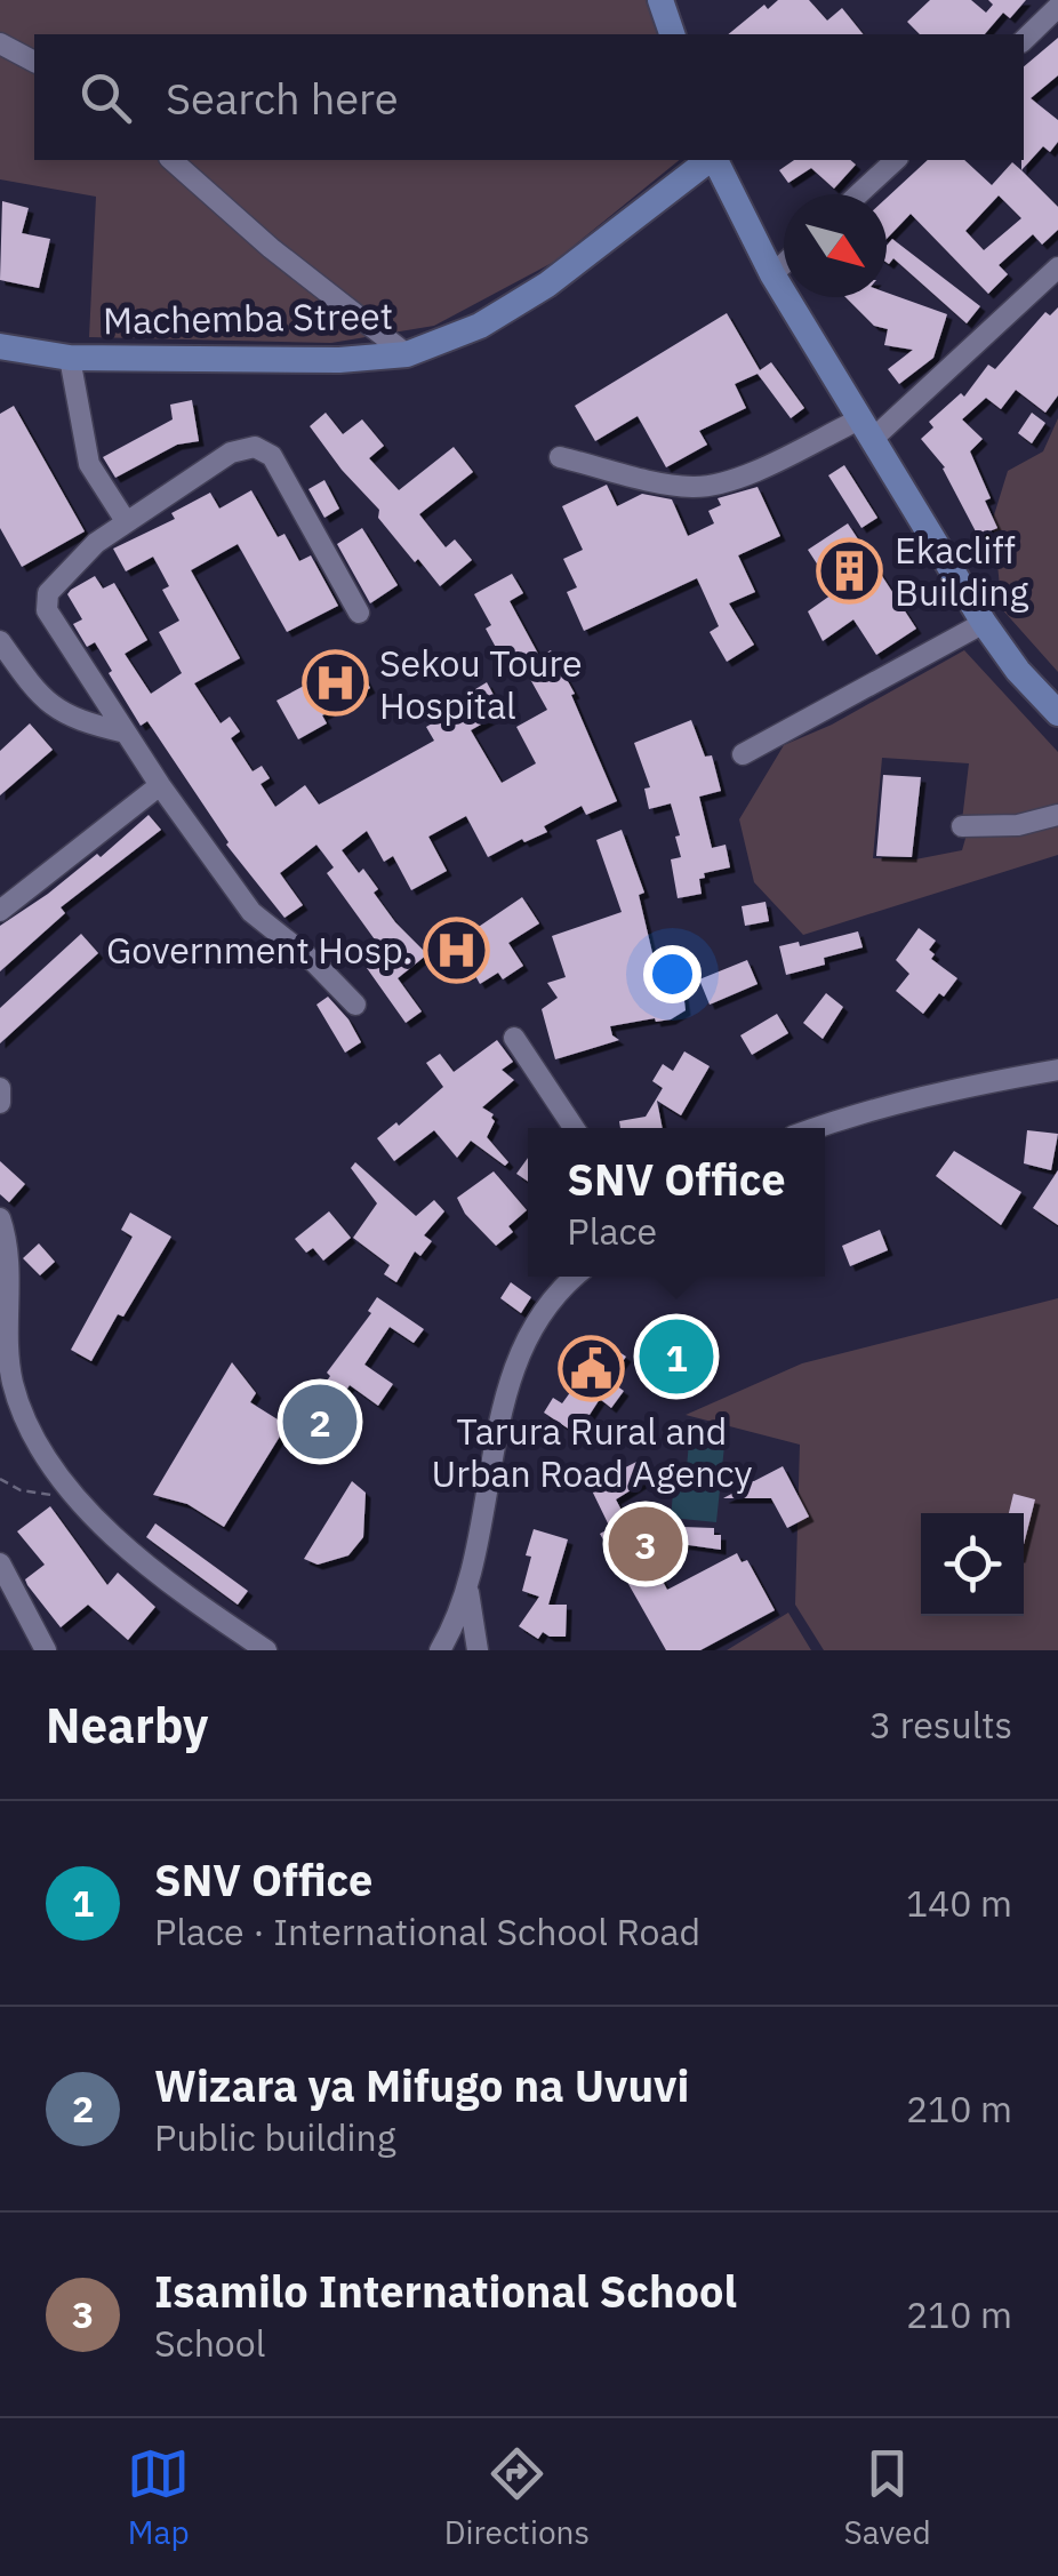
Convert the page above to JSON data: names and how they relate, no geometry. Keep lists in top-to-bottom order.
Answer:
{
  "streets": {
    "main road": ["Machemba Street"]
  },
  "places": {
    "building": ["Ekacliff Building"],
    "hospital": ["Sekou Toure Hospital", "Government Hosp."],
    "public building": ["Tarura Rural and Urban Road Agency"]
  },
  "north": "bottom right",
  "page": {
    "search": "Search here",
    "popup": ["SNV Office", "Place"],
    "pins": ["1", "2", "3"],
    "heading": ["Nearby", "3 results"],
    "list": [
      {
        "mark": "1",
        "name": "SNV Office",
        "note": "Place · International School Road",
        "value": "140 m"
      },
      {
        "mark": "2",
        "name": "Wizara ya Mifugo na Uvuvi",
        "note": "Public building",
        "value": "210 m"
      },
      {
        "mark": "3",
        "name": "Isamilo International School",
        "note": "School",
        "value": "210 m"
      }
    ],
    "nav": ["Map", "Directions", "Saved"]
  }
}
